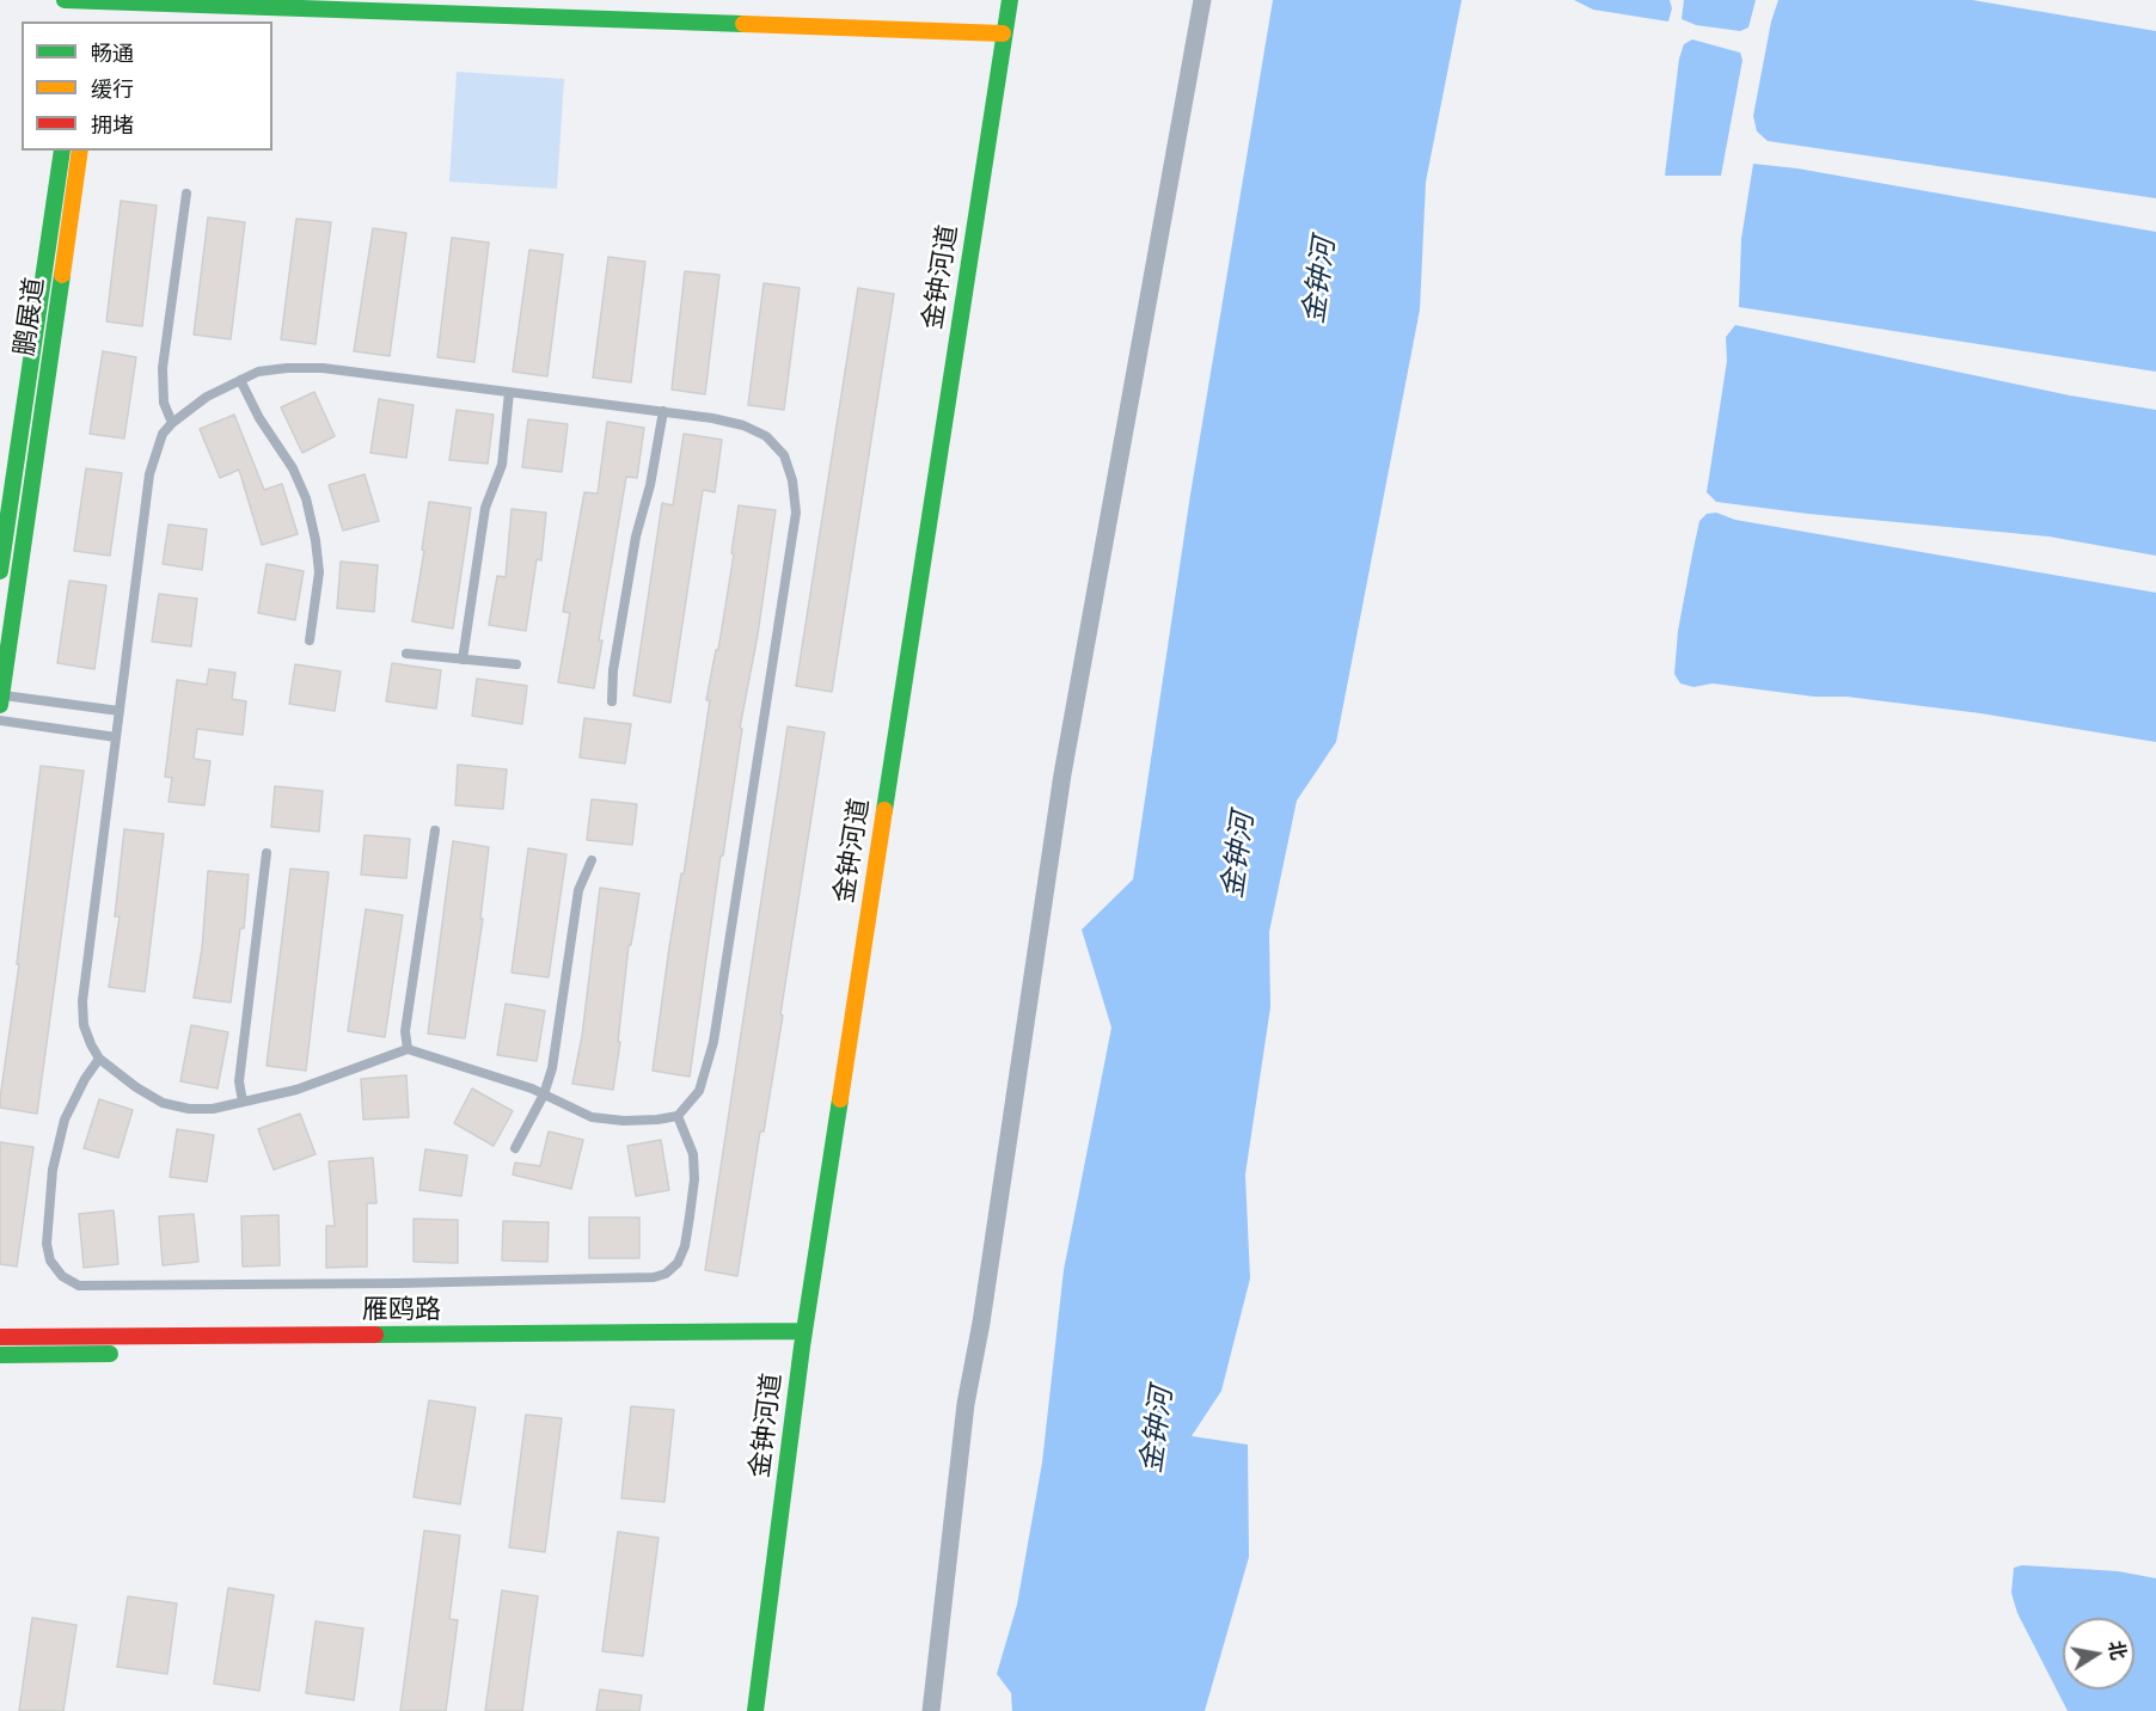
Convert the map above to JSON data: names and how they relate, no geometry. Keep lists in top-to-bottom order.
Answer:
{
  "streets": {
    "street": ["金钟河道", "鹏展道", "雁鸥路"]
  },
  "crossings": [
    ["金钟河道", "雁鸥路"]
  ],
  "water": ["金钟河"],
  "legend": ["畅通", "缓行", "拥堵"],
  "north": "right"
}
